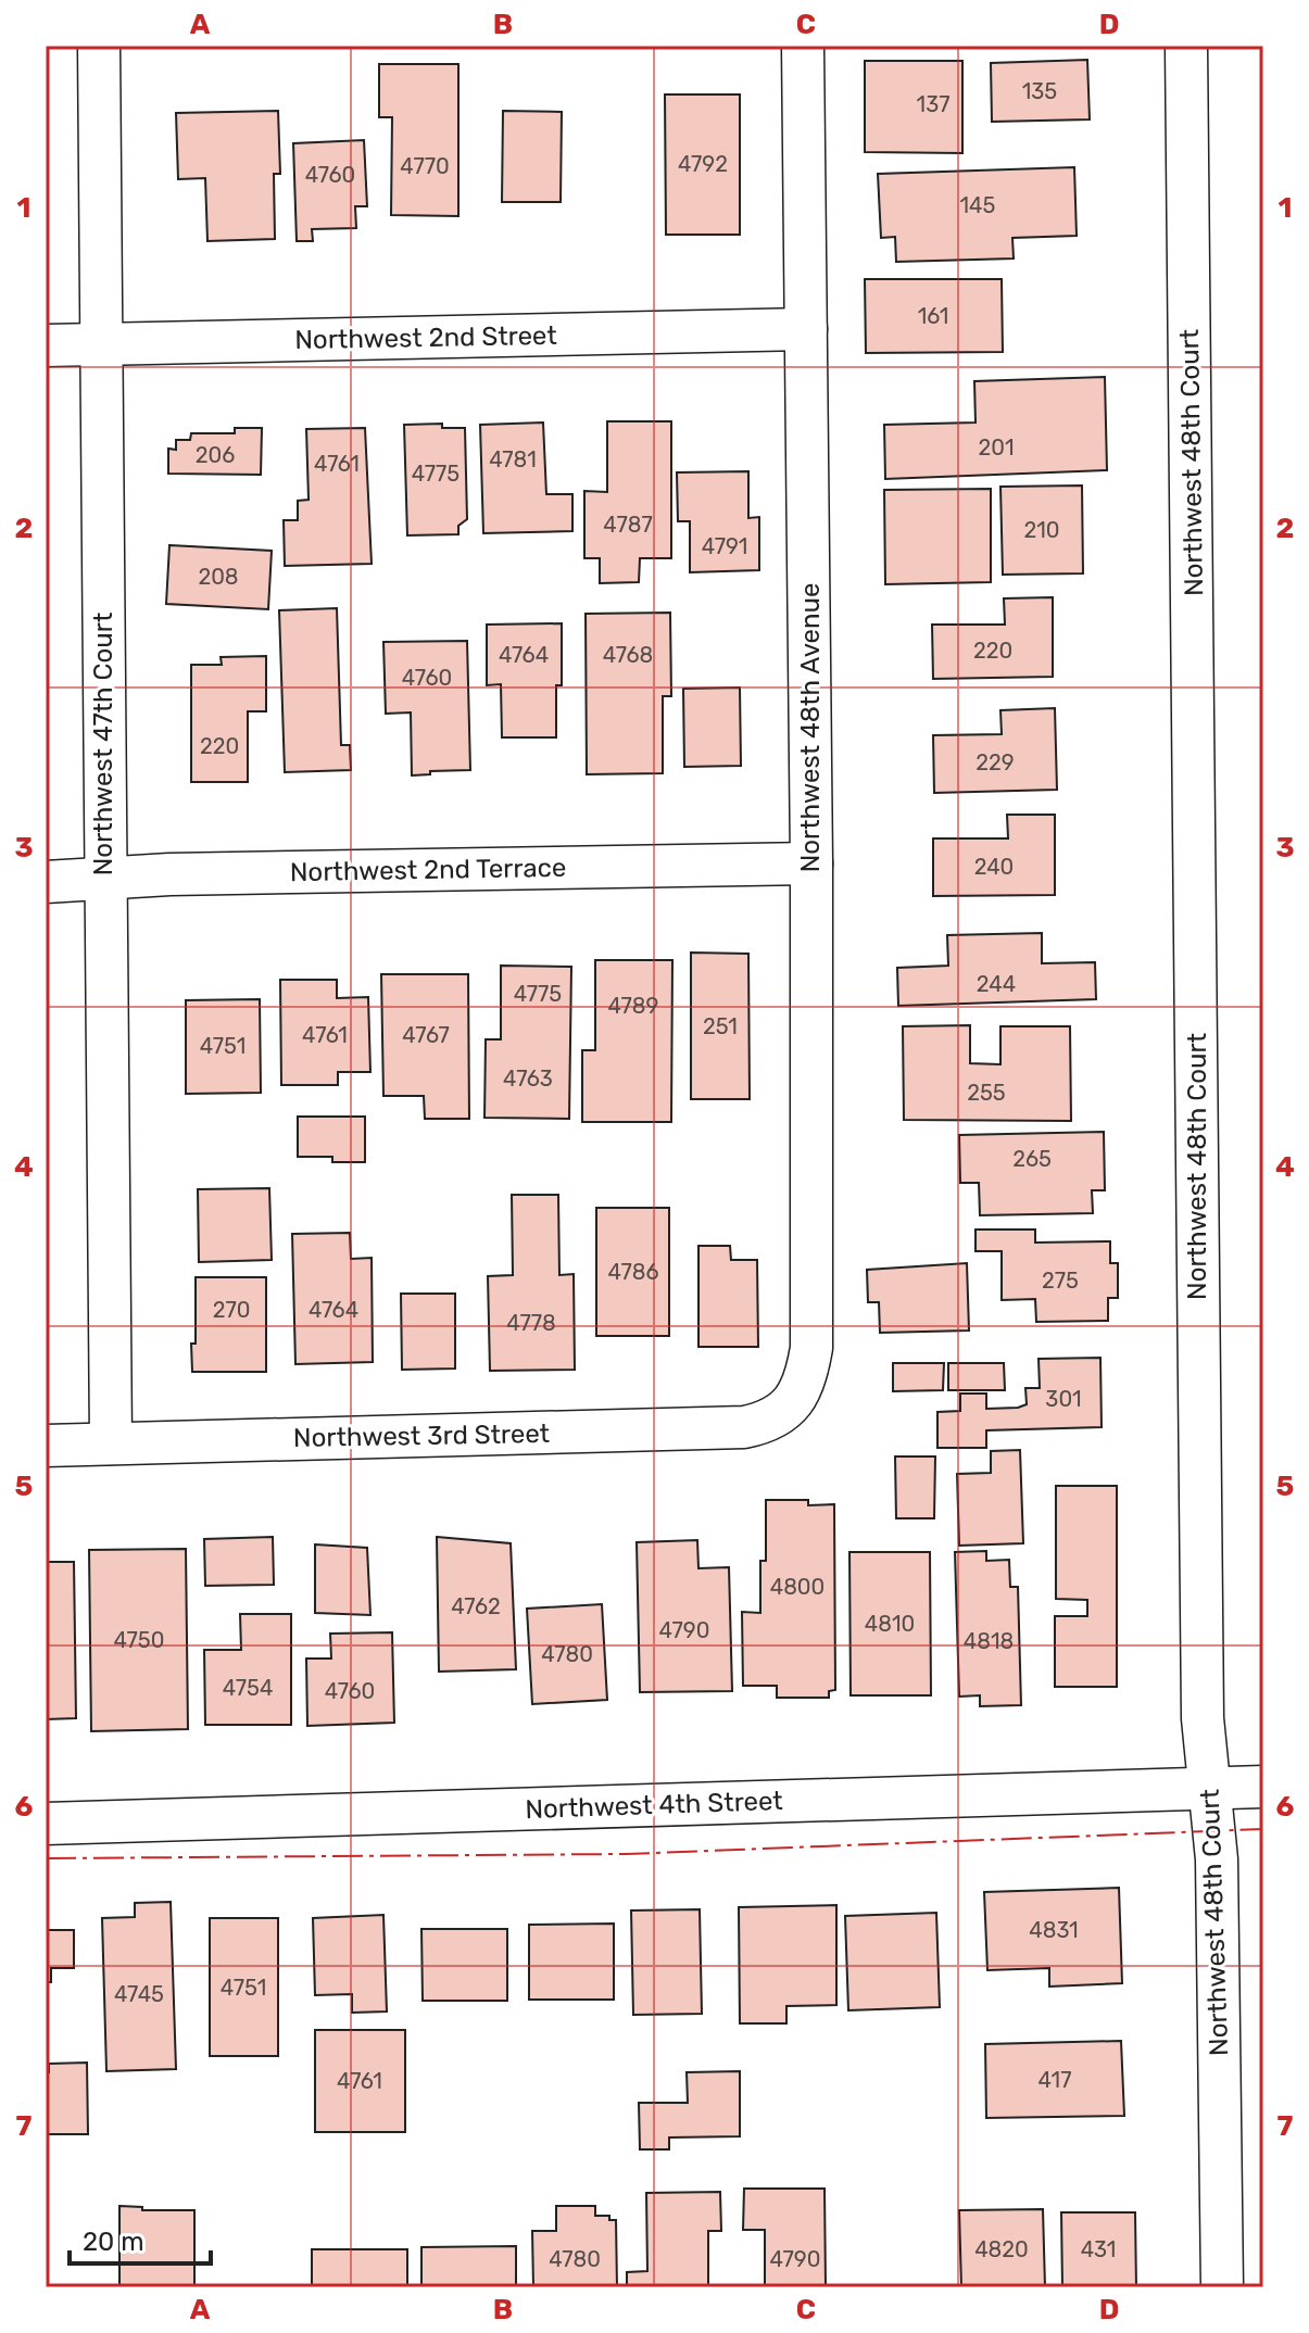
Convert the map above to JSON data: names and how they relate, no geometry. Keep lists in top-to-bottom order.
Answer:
{
  "streets": {
    "street": [
      "Northwest 2nd Street",
      "Northwest 48th Court",
      "Northwest 48th Avenue",
      "Northwest 47th Court",
      "Northwest 2nd Terrace",
      "Northwest 3rd Street",
      "Northwest 4th Street"
    ]
  },
  "crossings": [
    ["Northwest 2nd Street", "Northwest 48th Avenue"],
    ["Northwest 2nd Street", "Northwest 47th Court"],
    ["Northwest 48th Court", "Northwest 4th Street"],
    ["Northwest 48th Avenue", "Northwest 2nd Terrace"],
    ["Northwest 48th Avenue", "Northwest 3rd Street"],
    ["Northwest 47th Court", "Northwest 2nd Terrace"],
    ["Northwest 47th Court", "Northwest 3rd Street"]
  ],
  "house_numbers": [
    "135",
    "137",
    "4792",
    "4770",
    "4760",
    "145",
    "161",
    "201",
    "206",
    "4781",
    "4761",
    "4775",
    "4787",
    "210",
    "4791",
    "208",
    "220",
    "4764",
    "4768",
    "4760",
    "220",
    "229",
    "240",
    "244",
    "4775",
    "4789",
    "251",
    "4761",
    "4767",
    "4751",
    "4763",
    "255",
    "265",
    "4786",
    "275",
    "270",
    "4764",
    "4778",
    "301",
    "4800",
    "4762",
    "4810",
    "4790",
    "4750",
    "4818",
    "4780",
    "4754",
    "4760",
    "4831",
    "4751",
    "4745",
    "417",
    "4761",
    "4820",
    "431",
    "4780",
    "4790"
  ],
  "scale_bar": "20 m",
  "grid": {
    "columns": [
      "A",
      "B",
      "C",
      "D"
    ],
    "rows": [
      "1",
      "2",
      "3",
      "4",
      "5",
      "6",
      "7"
    ]
  }
}
